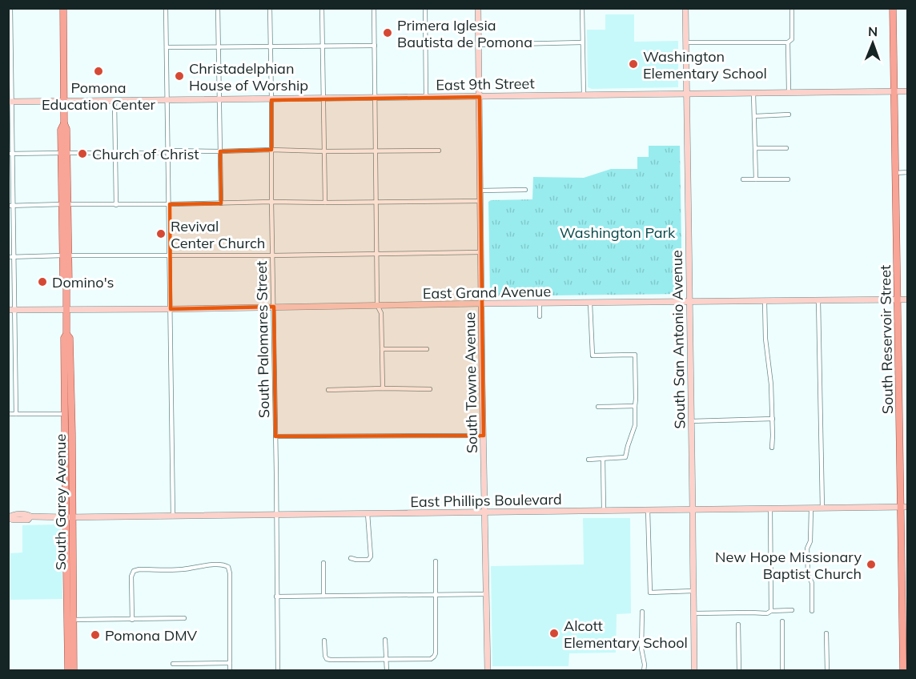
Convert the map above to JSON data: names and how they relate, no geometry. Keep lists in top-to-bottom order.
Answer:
{
  "streets": {
    "main road": ["South Reservoir Street", "South Garey Avenue"],
    "street": [
      "East 9th Street",
      "East Grand Avenue",
      "South Palomares Street",
      "South San Antonio Avenue",
      "South Towne Avenue",
      "East Phillips Boulevard"
    ]
  },
  "crossings": [
    ["East 9th Street", "South Palomares Street"],
    ["East 9th Street", "South San Antonio Avenue"],
    ["East 9th Street", "South Reservoir Street"],
    ["East 9th Street", "South Towne Avenue"],
    ["East 9th Street", "South Garey Avenue"],
    ["East Grand Avenue", "South Palomares Street"],
    ["East Grand Avenue", "South San Antonio Avenue"],
    ["East Grand Avenue", "South Reservoir Street"],
    ["East Grand Avenue", "South Towne Avenue"],
    ["East Grand Avenue", "South Garey Avenue"],
    ["South Palomares Street", "East Phillips Boulevard"],
    ["South San Antonio Avenue", "East Phillips Boulevard"],
    ["South Reservoir Street", "East Phillips Boulevard"],
    ["South Towne Avenue", "East Phillips Boulevard"],
    ["East Phillips Boulevard", "South Garey Avenue"]
  ],
  "parks": ["Washington Park"],
  "places": [
    "Primera Iglesia Bautista de Pomona",
    "Washington Elementary School",
    "Pomona Education Center",
    "Christadelphian House of Worship",
    "Church of Christ",
    "Revival Center Church",
    "Domino's",
    "New Hope Missionary Baptist Church",
    "Alcott Elementary School",
    "Pomona DMV"
  ],
  "north": "top"
}
